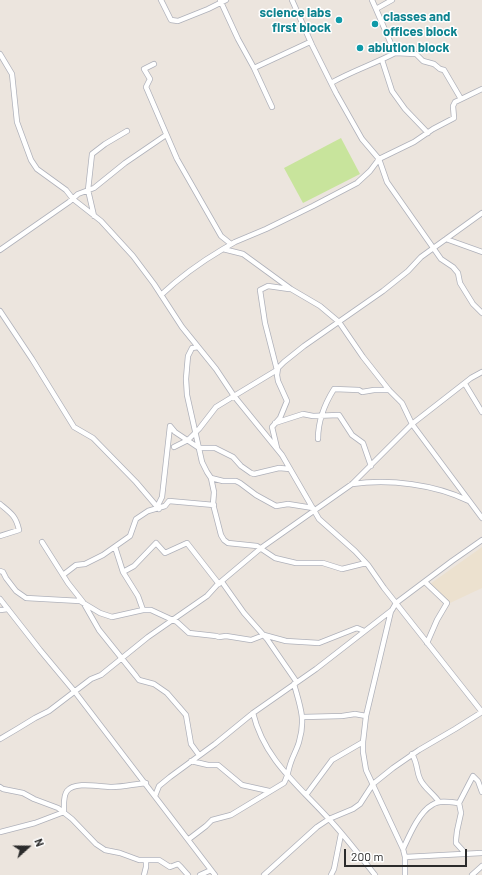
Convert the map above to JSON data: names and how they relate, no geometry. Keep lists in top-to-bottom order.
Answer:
{
  "places": ["science labs first block", "classes and offices block", "ablution block"],
  "scale_bar": "200 m",
  "north": "right"
}
